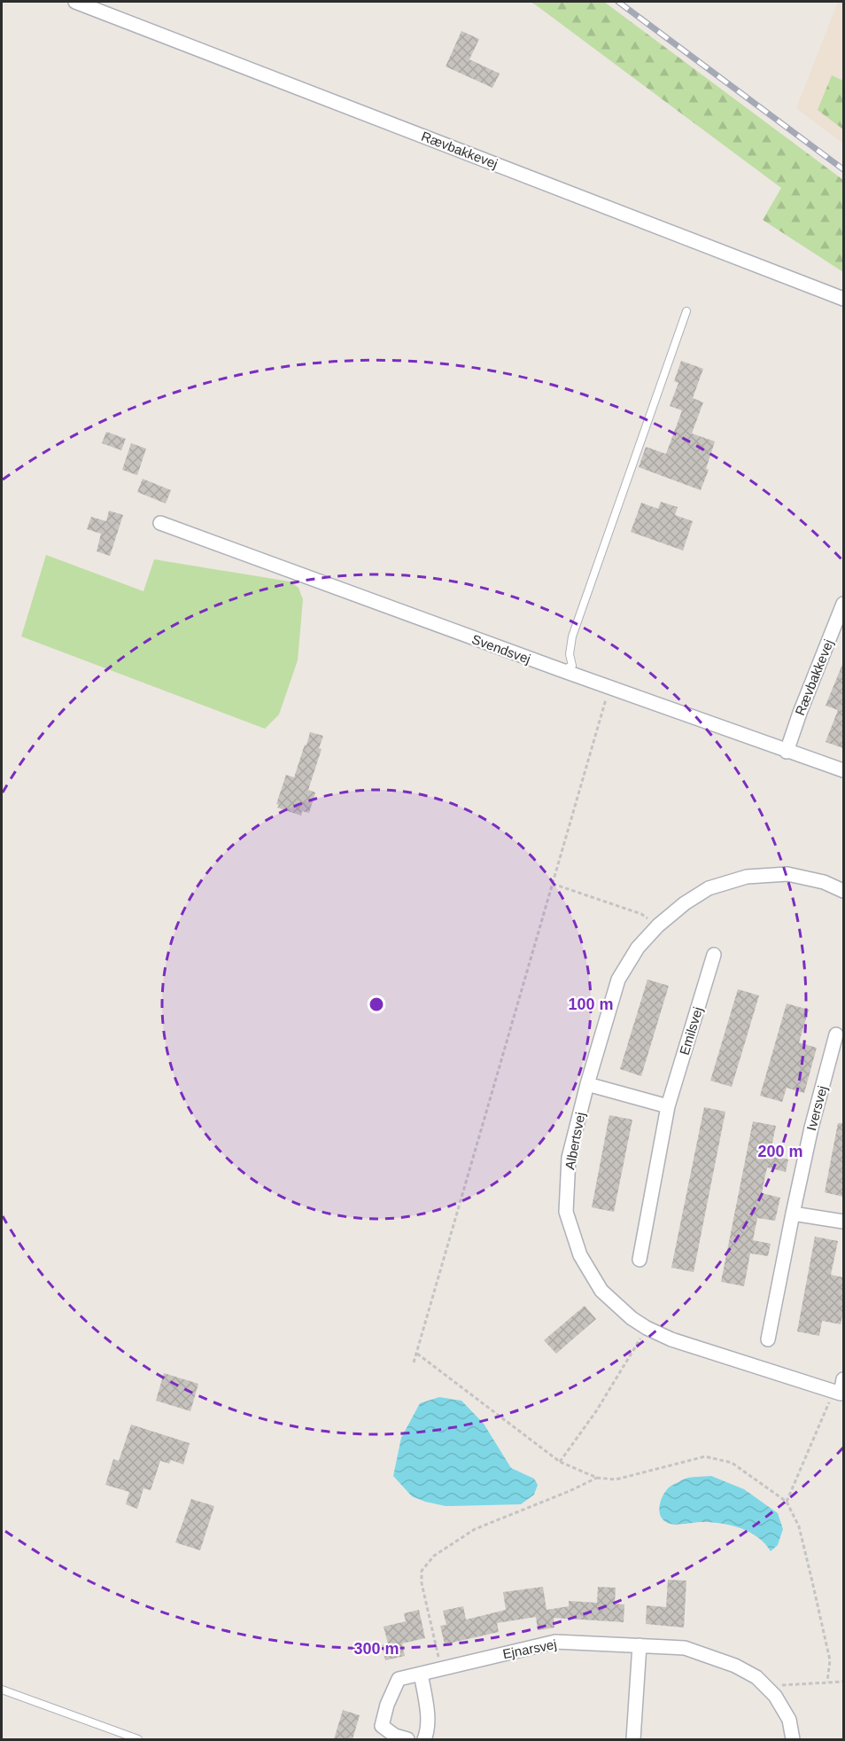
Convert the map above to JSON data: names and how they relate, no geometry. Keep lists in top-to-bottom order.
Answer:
{
  "streets": {
    "street": [
      "Rævbakkevej",
      "Svendsvej",
      "Emilsvej",
      "Iversvej",
      "Albertsvej",
      "Ejnarsvej"
    ]
  },
  "crossings": [
    ["Rævbakkevej", "Svendsvej"]
  ],
  "rings": ["100 m", "200 m", "300 m"]
}
